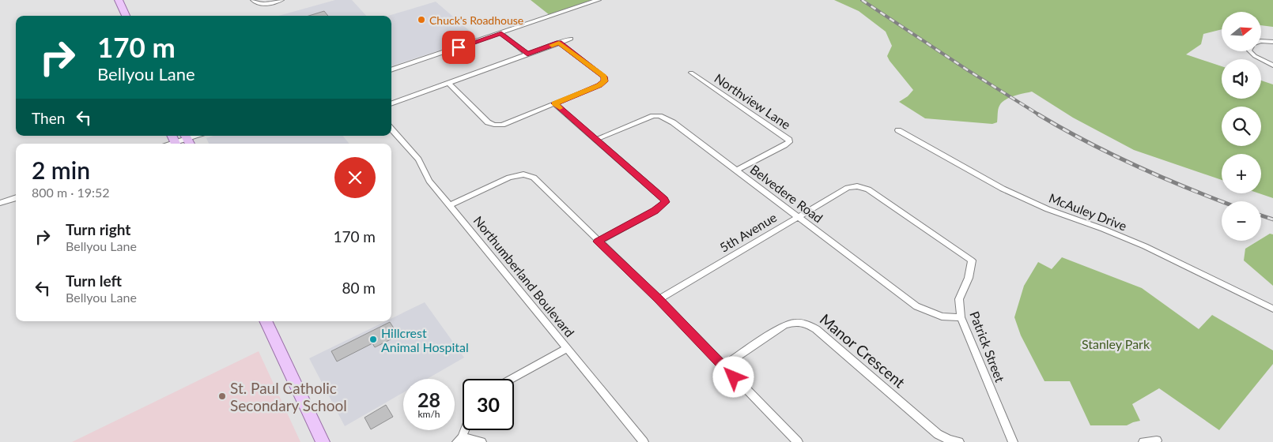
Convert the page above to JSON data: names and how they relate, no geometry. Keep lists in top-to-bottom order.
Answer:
{
  "streets": {
    "street": [
      "Northview Lane",
      "Belvedere Road",
      "McAuley Drive",
      "5th Avenue",
      "Northumberland Boulevard",
      "Patrick Street",
      "Manor Crescent"
    ]
  },
  "crossings": [
    ["Northview Lane", "Belvedere Road"],
    ["Belvedere Road", "5th Avenue"],
    ["Belvedere Road", "Patrick Street"],
    ["5th Avenue", "Patrick Street"]
  ],
  "parks": ["Stanley Park"],
  "places": ["Chuck's Roadhouse", "Hillcrest Animal Hospital", "St. Paul Catholic Secondary School"],
  "north": "right",
  "page": {
    "map_buttons": ["+", "−"],
    "turn": ["170 m", "Bellyou Lane"],
    "then": "Then",
    "heading": ["2 min", "800 m · 19:52"],
    "list": [
      {
        "name": "Turn right",
        "note": "Bellyou Lane",
        "value": "170 m"
      },
      {
        "name": "Turn left",
        "note": "Bellyou Lane",
        "value": "80 m"
      }
    ],
    "speed": "28 km/h",
    "limit": "30"
  }
}
